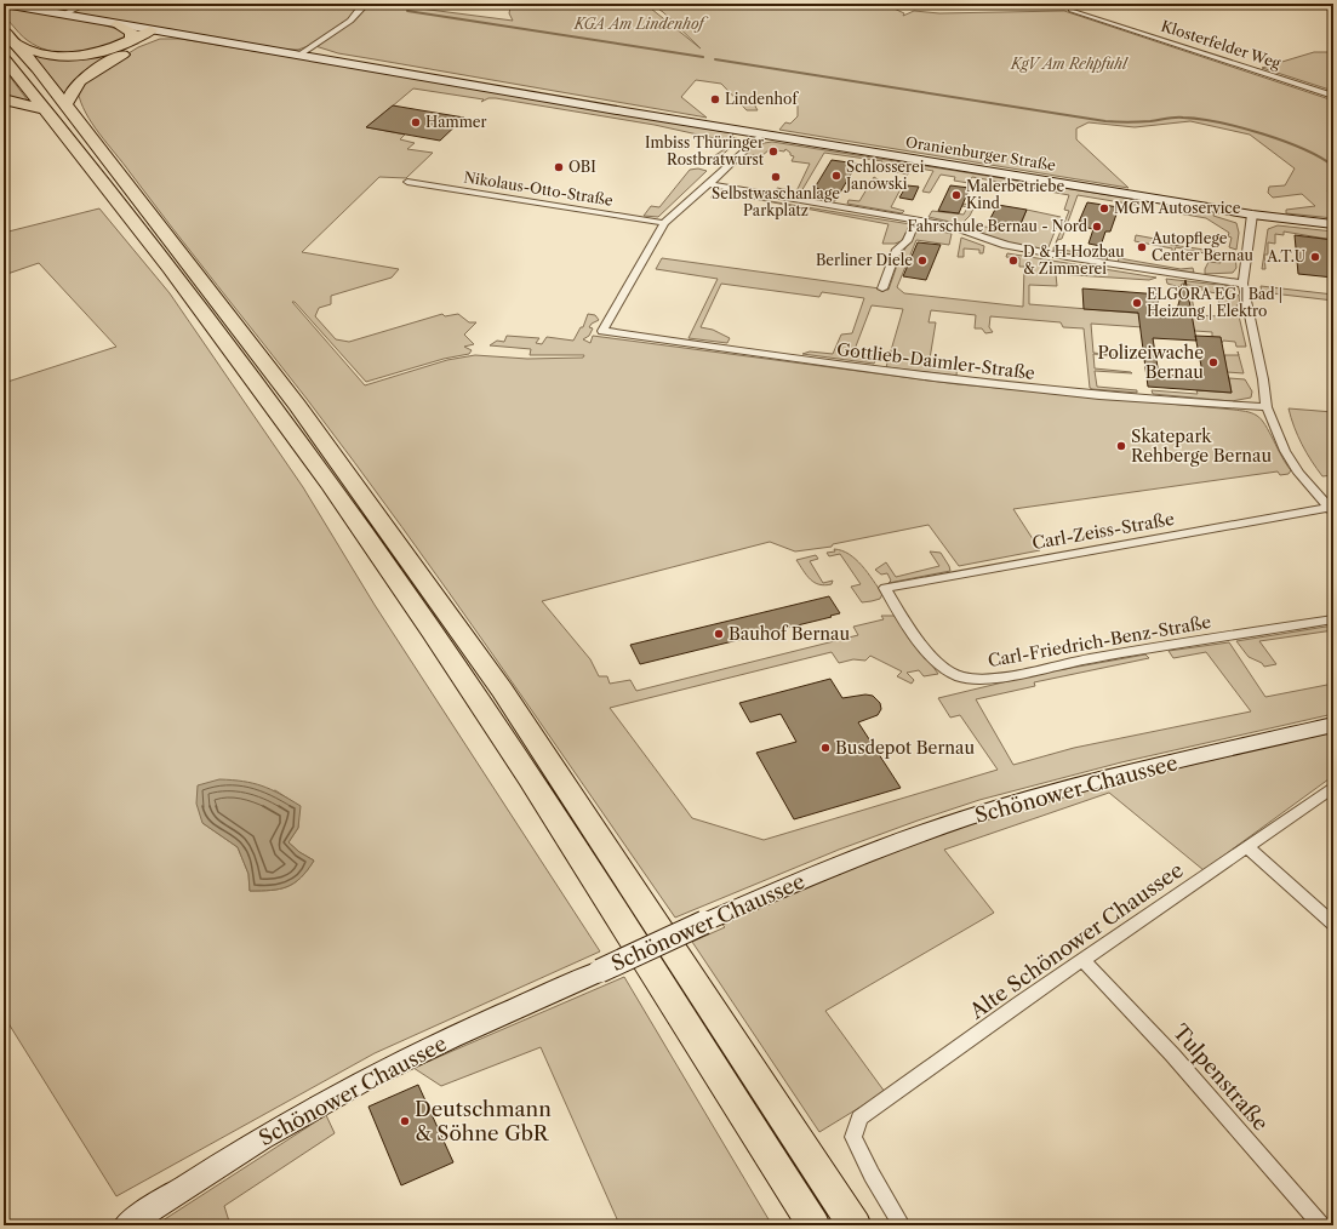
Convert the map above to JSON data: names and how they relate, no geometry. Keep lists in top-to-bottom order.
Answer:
{
  "streets": {
    "main road": ["Oranienburger Straße", "Schönower Chaussee"],
    "street": [
      "Klosterfelder Weg",
      "Nikolaus-Otto-Straße",
      "Gottlieb-Daimler-Straße",
      "Carl-Zeiss-Straße",
      "Carl-Friedrich-Benz-Straße",
      "Alte Schönower Chaussee",
      "Tulpenstraße"
    ]
  },
  "crossings": [
    ["Nikolaus-Otto-Straße", "Gottlieb-Daimler-Straße"],
    ["Carl-Zeiss-Straße", "Carl-Friedrich-Benz-Straße"],
    ["Alte Schönower Chaussee", "Tulpenstraße"]
  ],
  "parks": ["KGA Am Lindenhof", "KgV Am Rehpfuhl"],
  "places": [
    "Lindenhof",
    "Hammer",
    "Imbiss Thüringer Rostbratwurst",
    "OBI",
    "Schlosserei Janowski",
    "Selbstwaschanlage Parkplatz",
    "Malerbetriebe Kind",
    "MGM Autoservice",
    "Fahrschule Bernau - Nord",
    "Autopflege Center Bernau",
    "A.T.U",
    "Berliner Diele",
    "D & H Hozbau & Zimmerei",
    "ELGORA EG | Bad | Heizung | Elektro",
    "Polizeiwache Bernau",
    "Skatepark Rehberge Bernau",
    "Bauhof Bernau",
    "Busdepot Bernau",
    "Deutschmann & Söhne GbR"
  ]
}
